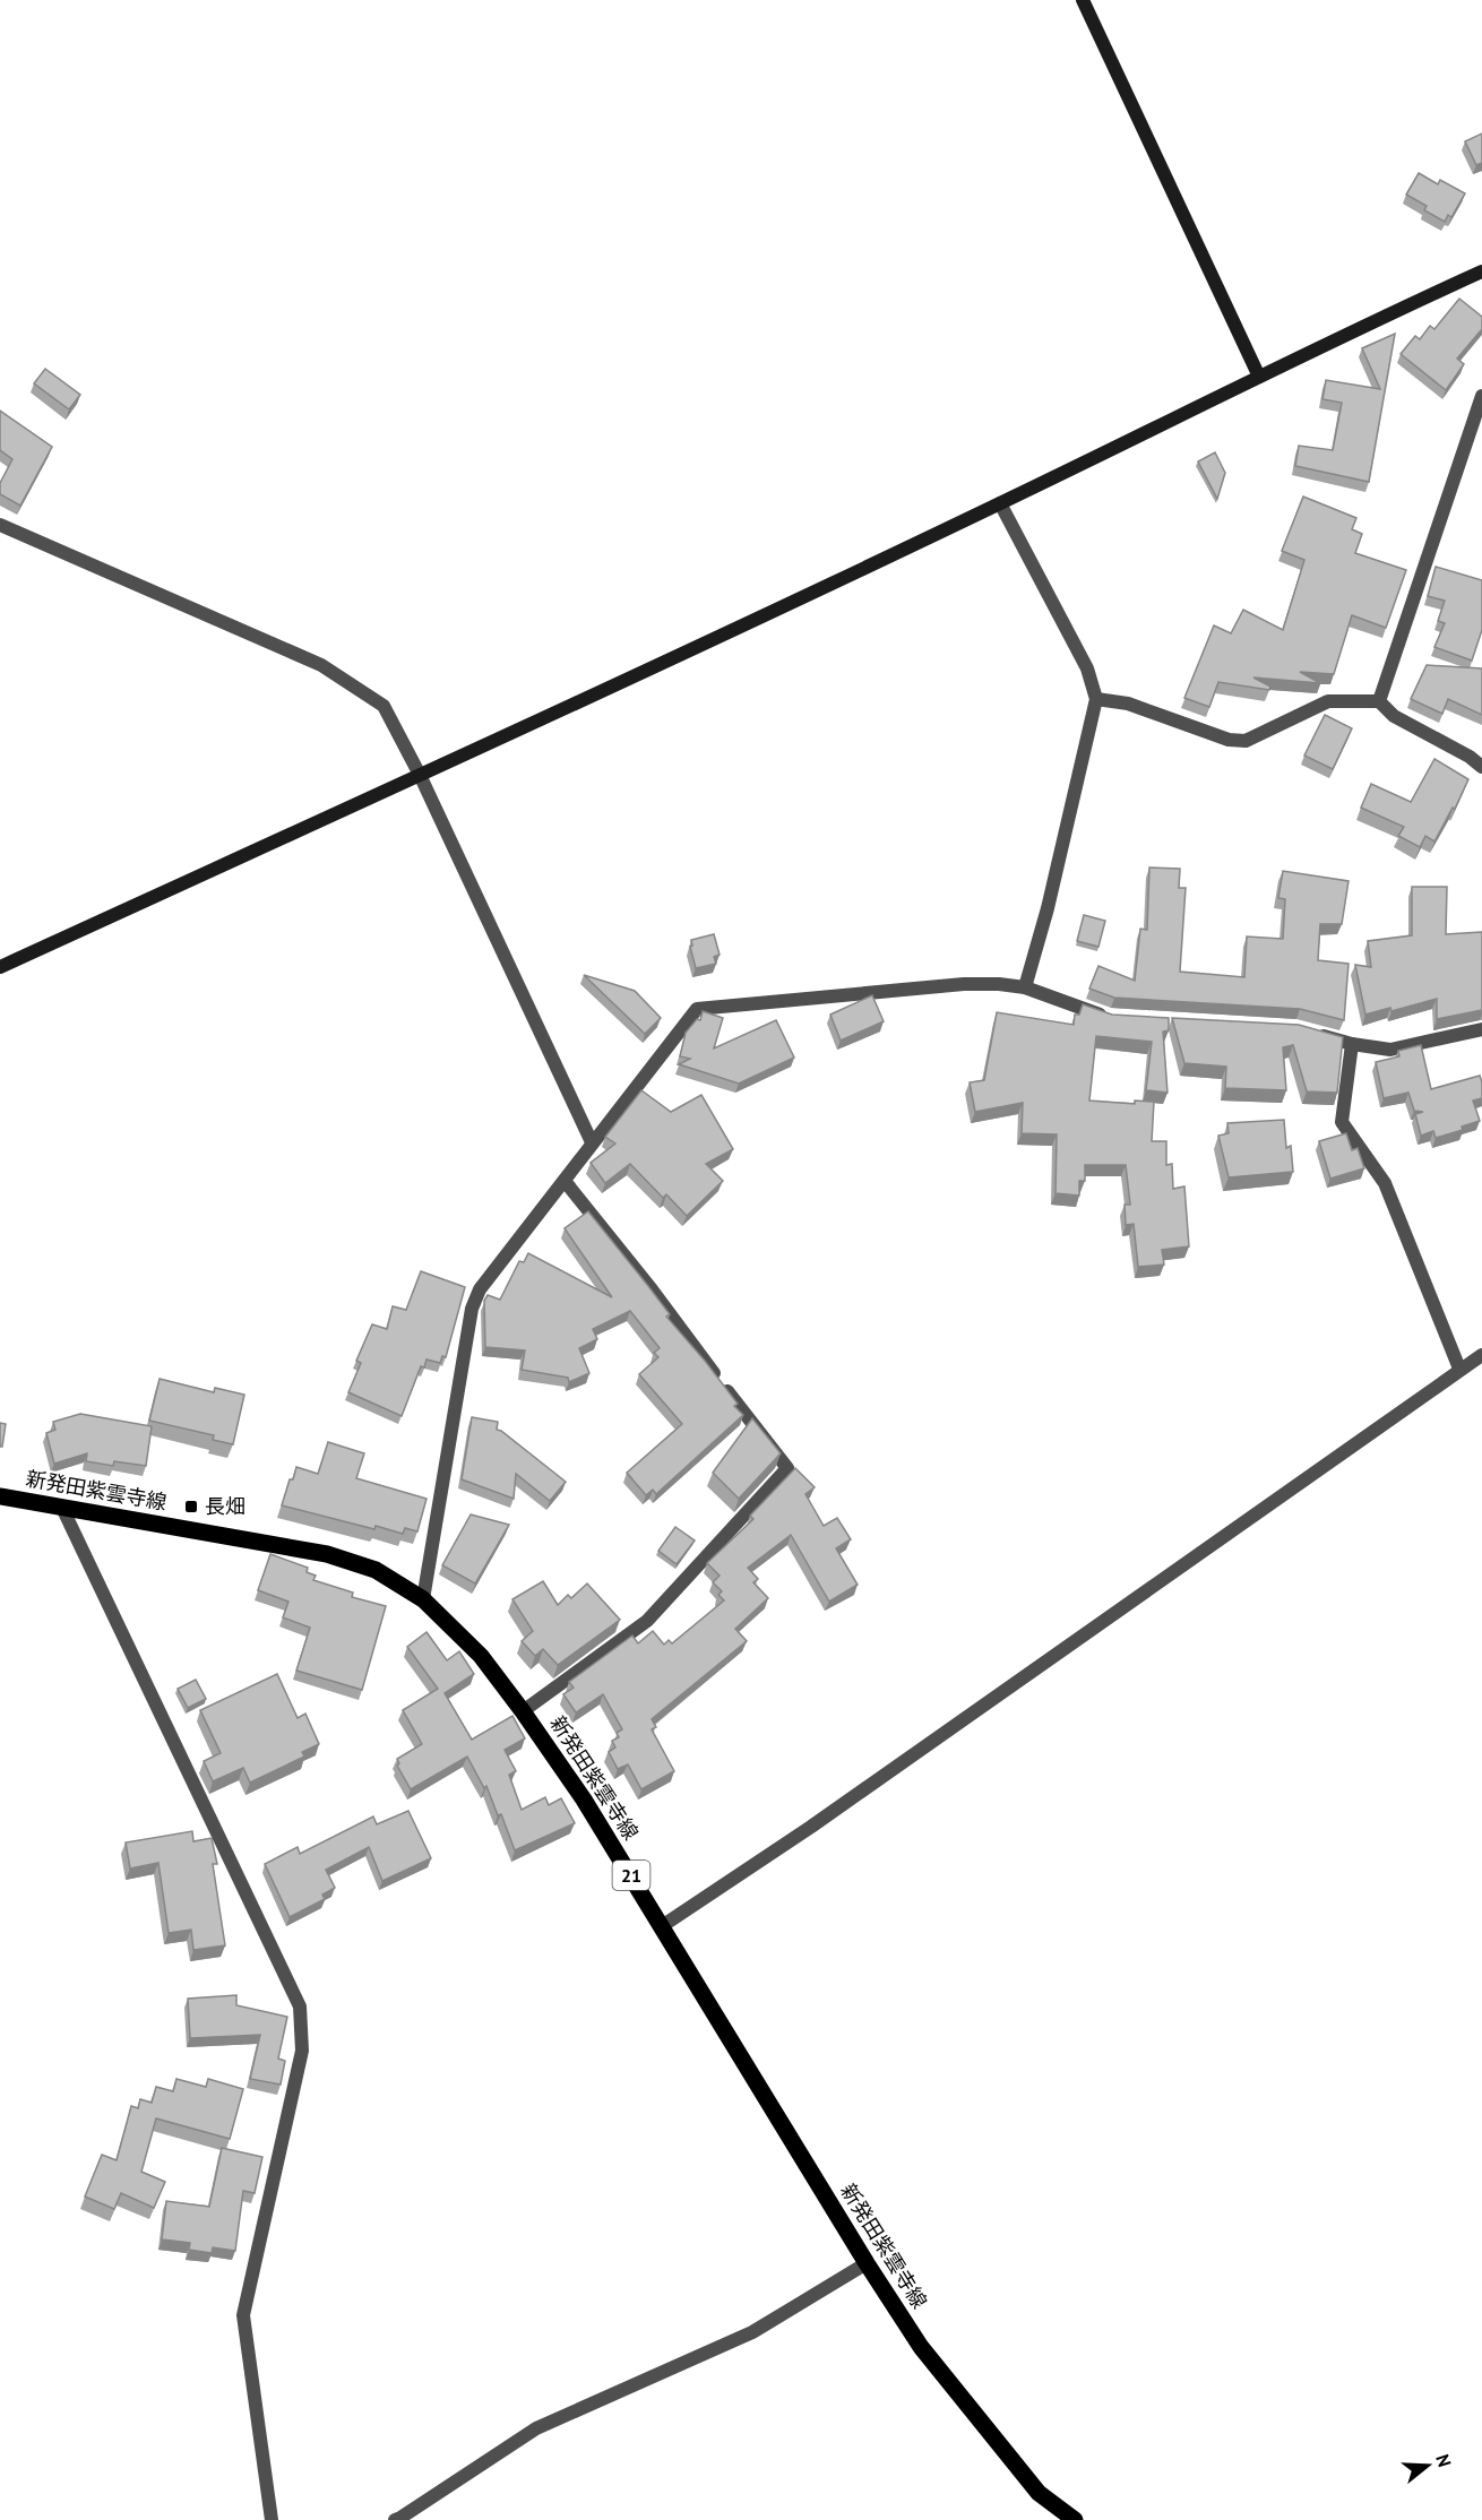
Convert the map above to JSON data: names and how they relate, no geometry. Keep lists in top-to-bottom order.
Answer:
{
  "streets": {
    "main road": ["新発田紫雲寺線", "21"]
  },
  "places": {
    "transit": ["長畑"]
  },
  "north": "right"
}
